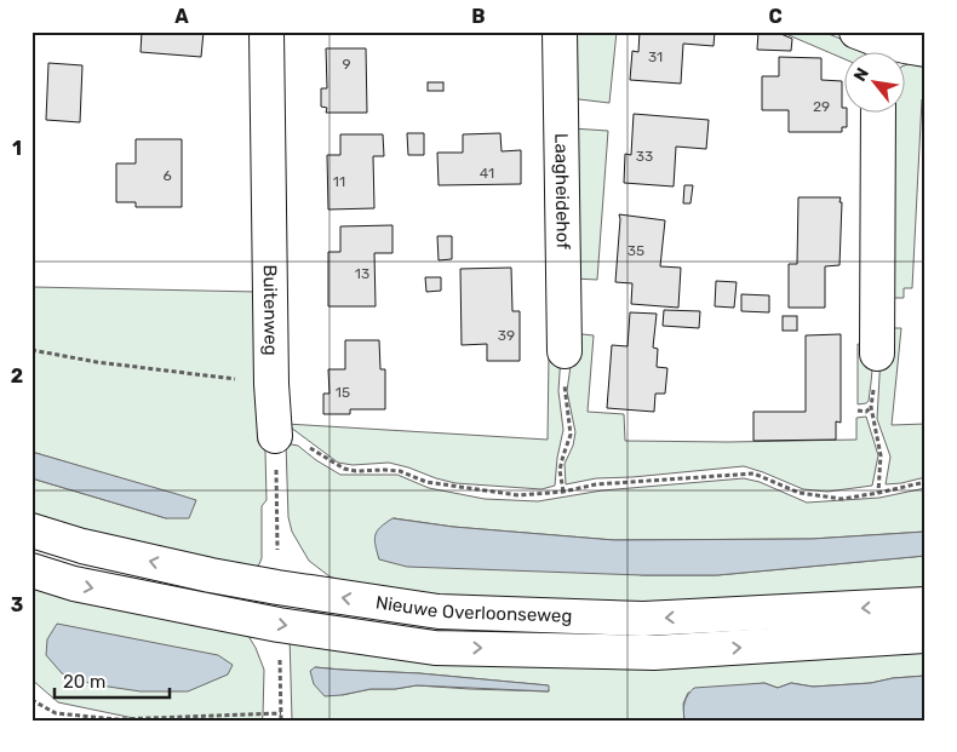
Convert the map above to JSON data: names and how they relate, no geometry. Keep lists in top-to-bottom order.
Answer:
{
  "streets": {
    "street": ["Laagheidehof", "Buitenweg", "Nieuwe Overloonseweg"]
  },
  "house_numbers": [
    "31",
    "9",
    "29",
    "33",
    "41",
    "6",
    "11",
    "35",
    "13",
    "39",
    "15"
  ],
  "scale_bar": "20 m",
  "north": "top left",
  "grid": {
    "columns": ["A", "B", "C"],
    "rows": ["1", "2", "3"]
  }
}
